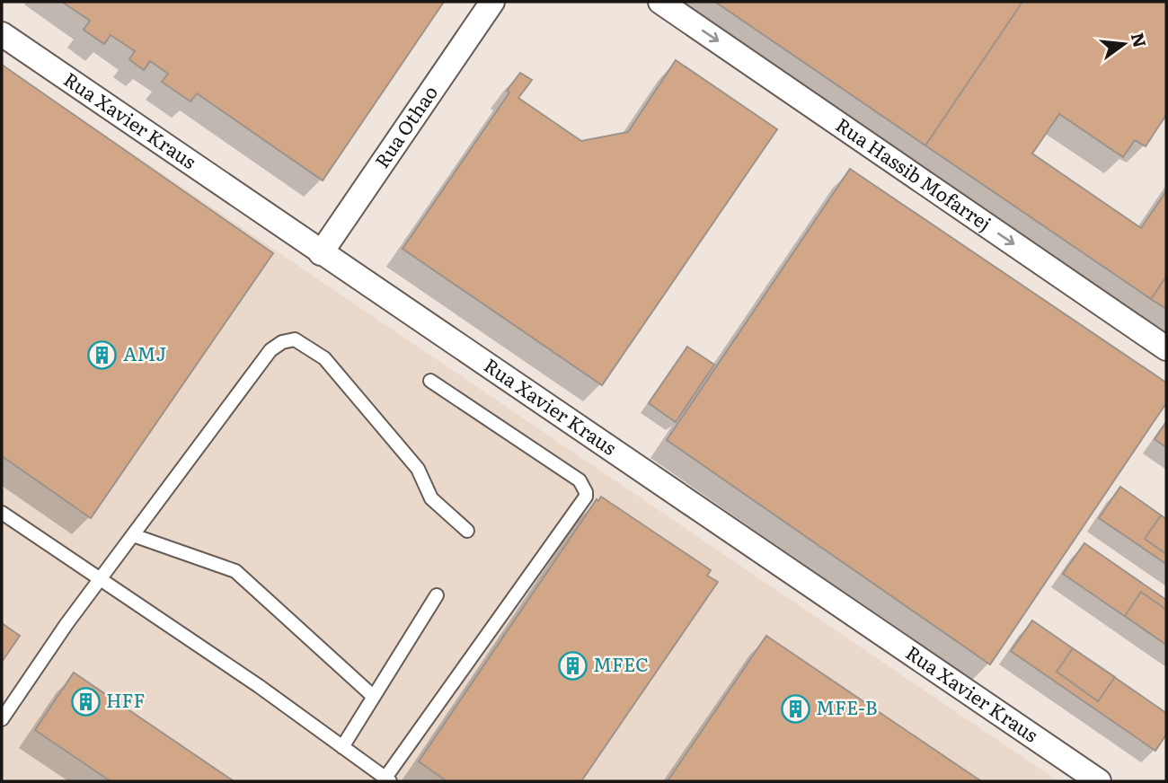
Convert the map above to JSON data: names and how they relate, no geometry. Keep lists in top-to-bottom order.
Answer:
{
  "streets": {
    "street": ["Rua Xavier Kraus", "Rua Othao", "Rua Hassib Mofarrej"]
  },
  "crossings": [
    ["Rua Xavier Kraus", "Rua Othao"]
  ],
  "one_way": ["Rua Hassib Mofarrej"],
  "places": {
    "building": [
      "AMJ",
      "MFEC",
      "HFF",
      "MFE-B"
    ]
  },
  "north": "right"
}
